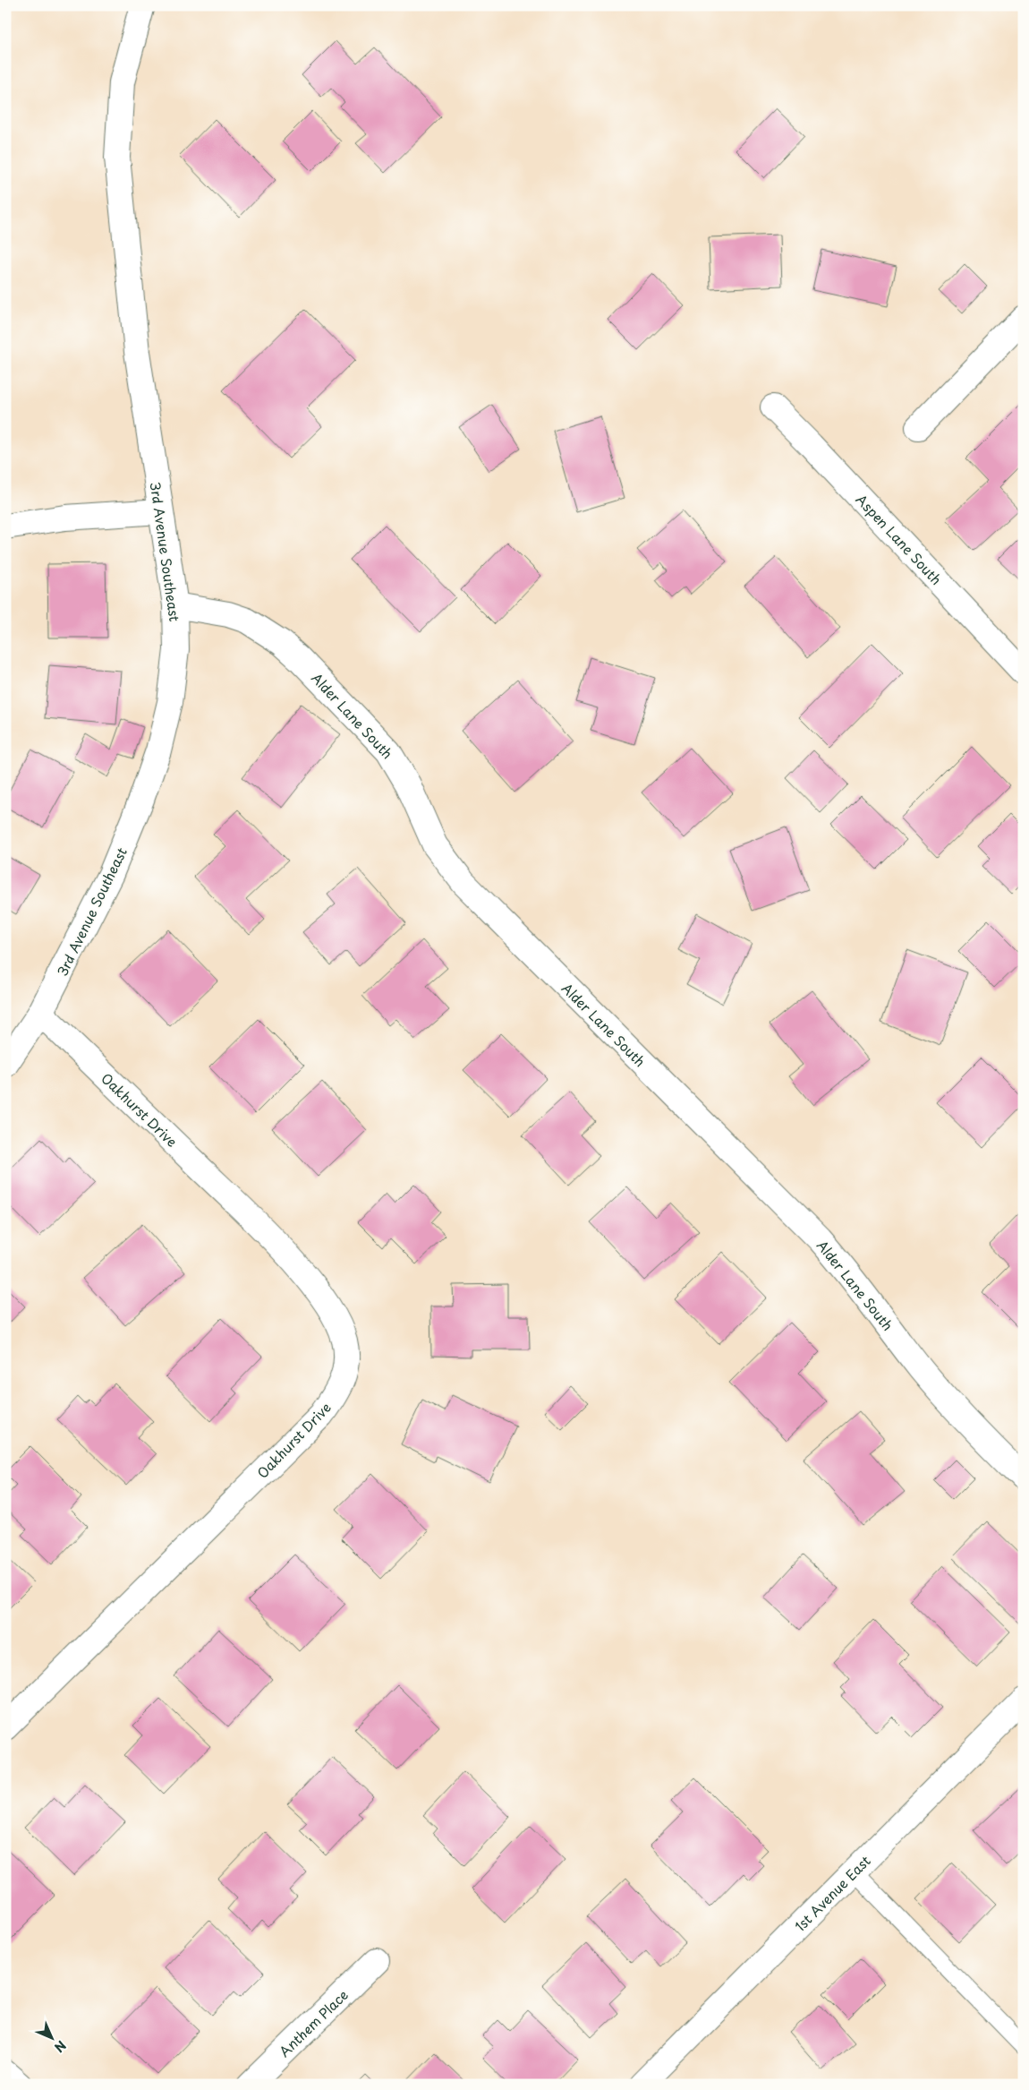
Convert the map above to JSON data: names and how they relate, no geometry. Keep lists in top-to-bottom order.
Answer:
{
  "streets": {
    "street": [
      "Aspen Lane South",
      "3rd Avenue Southeast",
      "Alder Lane South",
      "Oakhurst Drive",
      "1st Avenue East",
      "Anthem Place"
    ]
  },
  "crossings": [
    ["3rd Avenue Southeast", "Alder Lane South"],
    ["3rd Avenue Southeast", "Oakhurst Drive"]
  ],
  "north": "bottom right"
}
